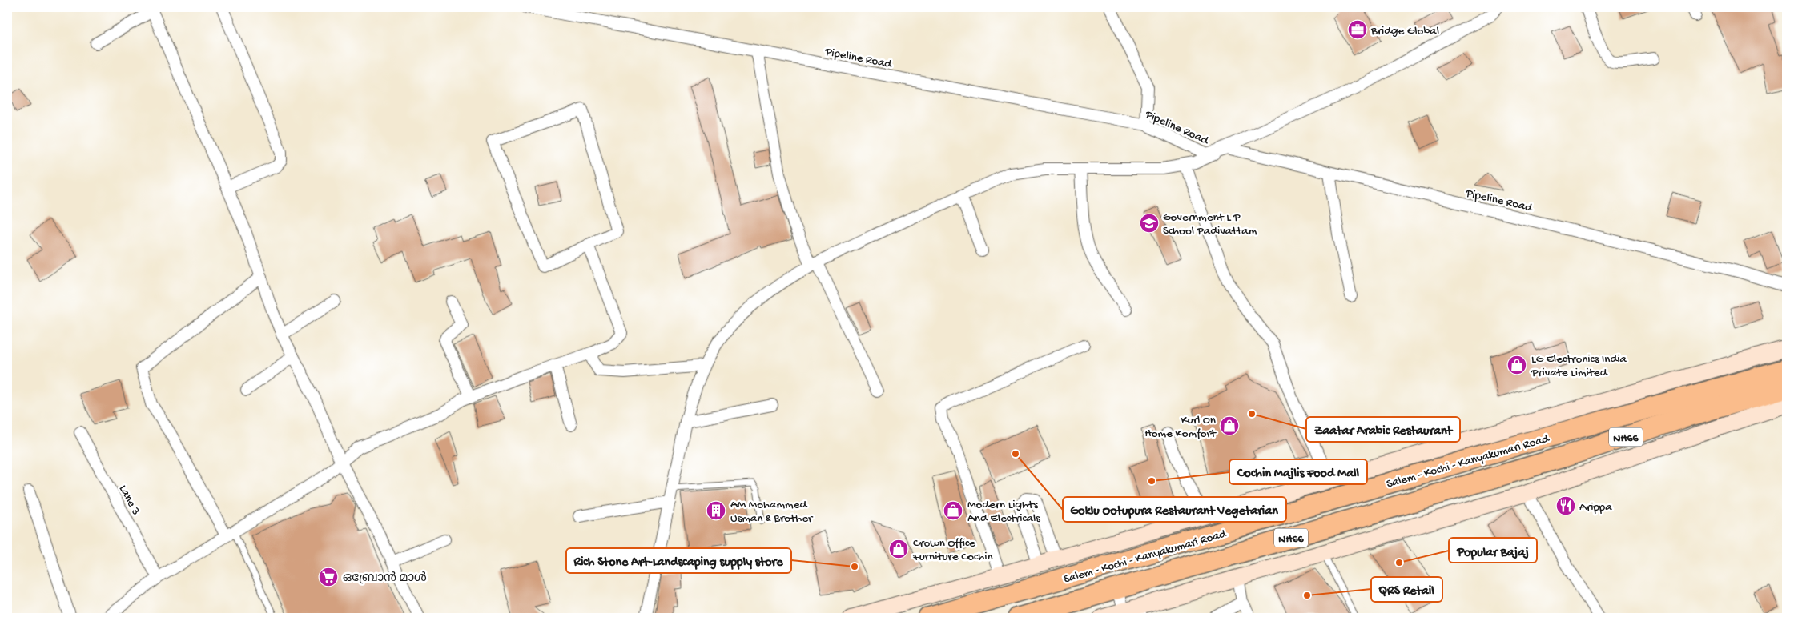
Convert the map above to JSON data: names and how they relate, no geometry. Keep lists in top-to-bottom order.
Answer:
{
  "streets": {
    "highway": ["NH66", "Salem - Kochi - Kanyakumari Road"],
    "street": ["Pipeline Road", "Lane 3"]
  },
  "places": {
    "office": ["Bridge Global"],
    "school or university": ["Government L P School Padivattam"],
    "shop": [
      "LG Electronics India Private Limited",
      "Kurl On Home Komfort",
      "Modern Lights And Electricals",
      "Crown Office Furniture Cochin"
    ],
    "other": [
      "Zaatar Arabic Restaurant",
      "Goklu Ootupura Restaurant Vegetarian",
      "Cochin Majlis Food Mall",
      "Popular Bajaj",
      "Rich Stone Art-Landscaping supply store",
      "QRS Retail"
    ],
    "restaurant": ["Arippa"],
    "building": ["AM Mohammed Usman & Brother"],
    "supermarket": ["ഒബ്രോൻ മാൾ"]
  }
}
